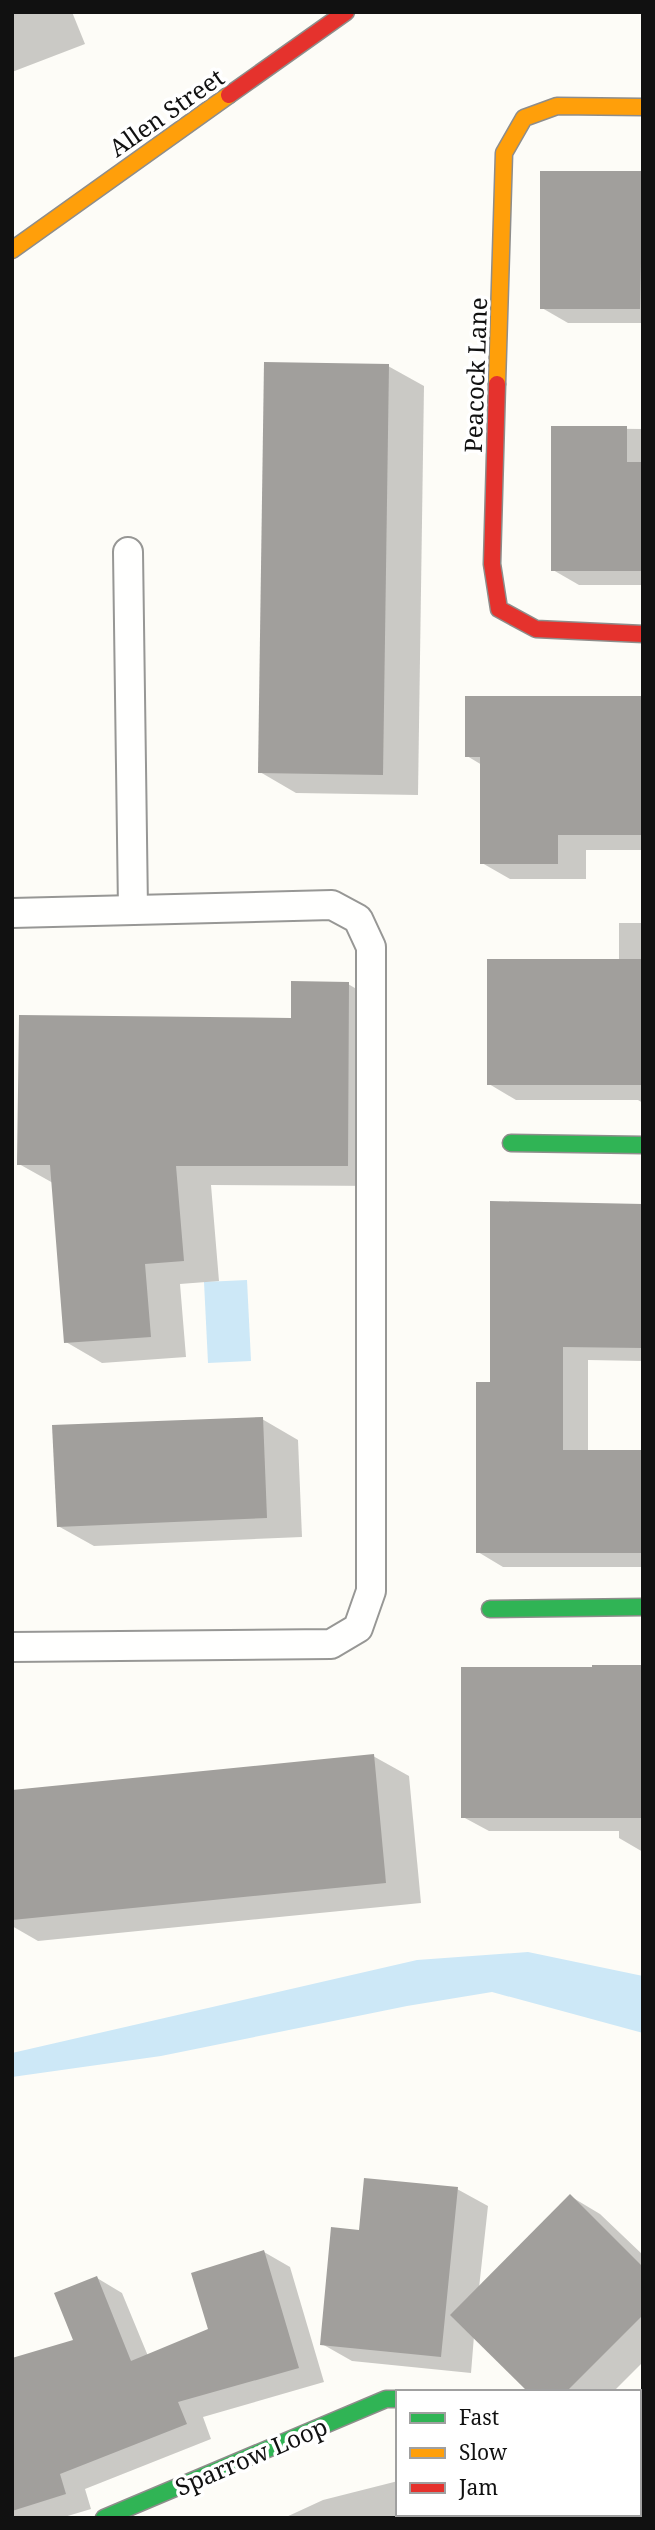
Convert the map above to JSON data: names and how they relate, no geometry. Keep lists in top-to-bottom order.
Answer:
{
  "streets": {
    "street": ["Allen Street", "Peacock Lane", "Sparrow Loop"]
  },
  "legend": ["Fast", "Slow", "Jam"]
}
